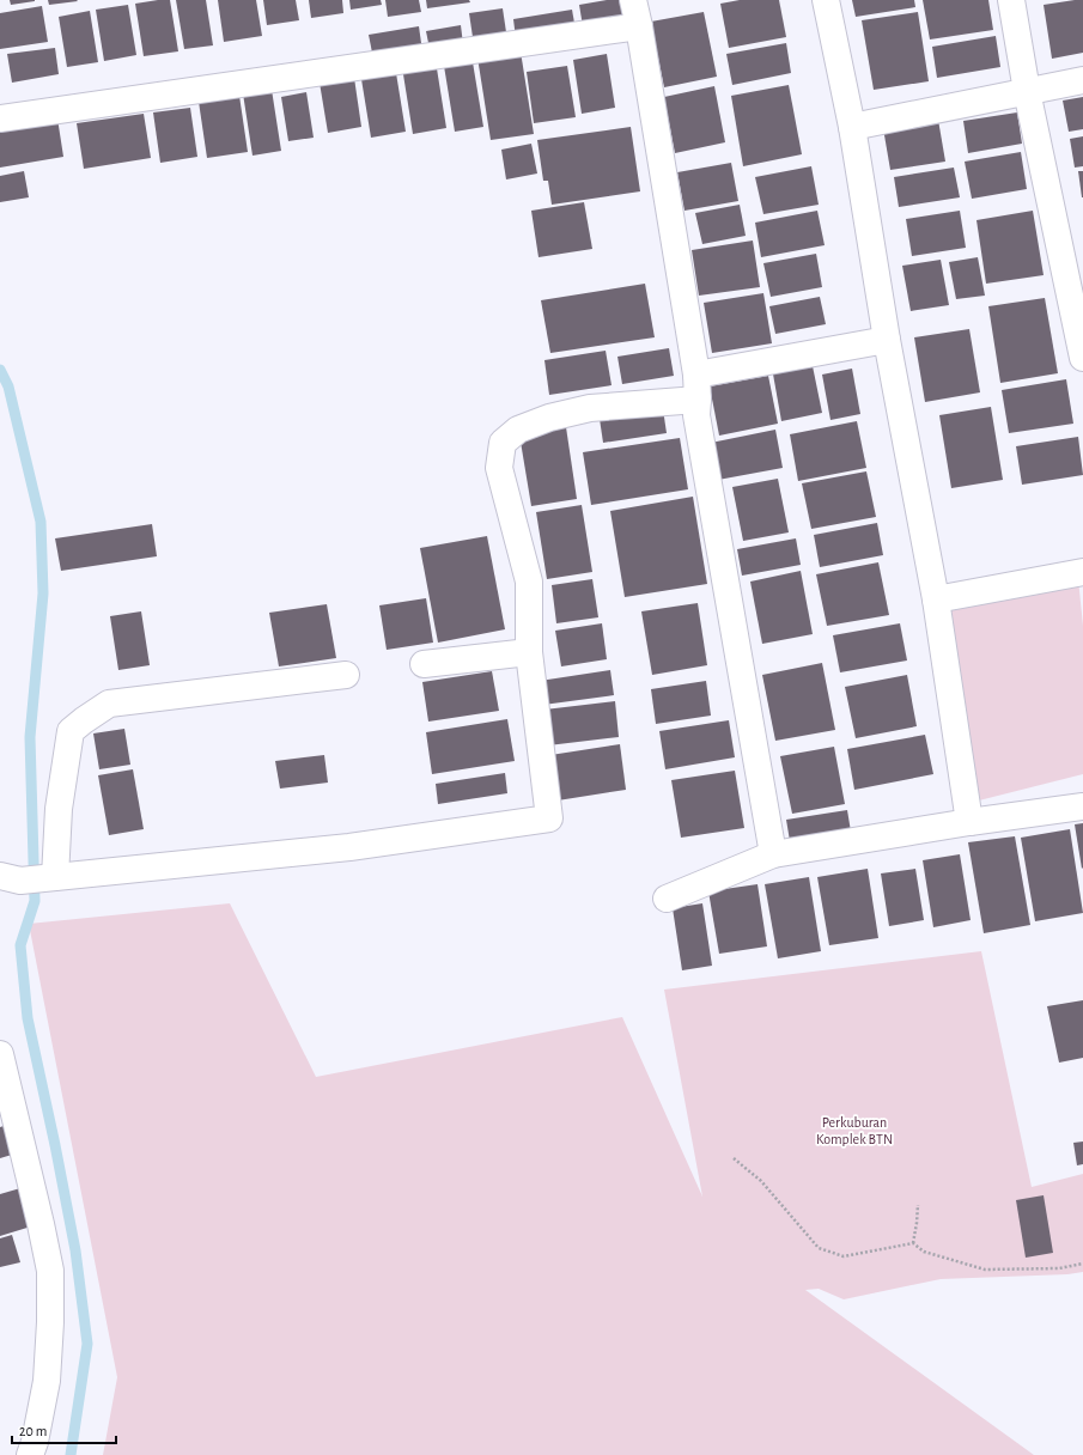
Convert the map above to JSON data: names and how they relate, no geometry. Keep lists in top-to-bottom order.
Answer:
{
  "parks": ["Perkuburan Komplek BTN"],
  "scale_bar": "20 m"
}
